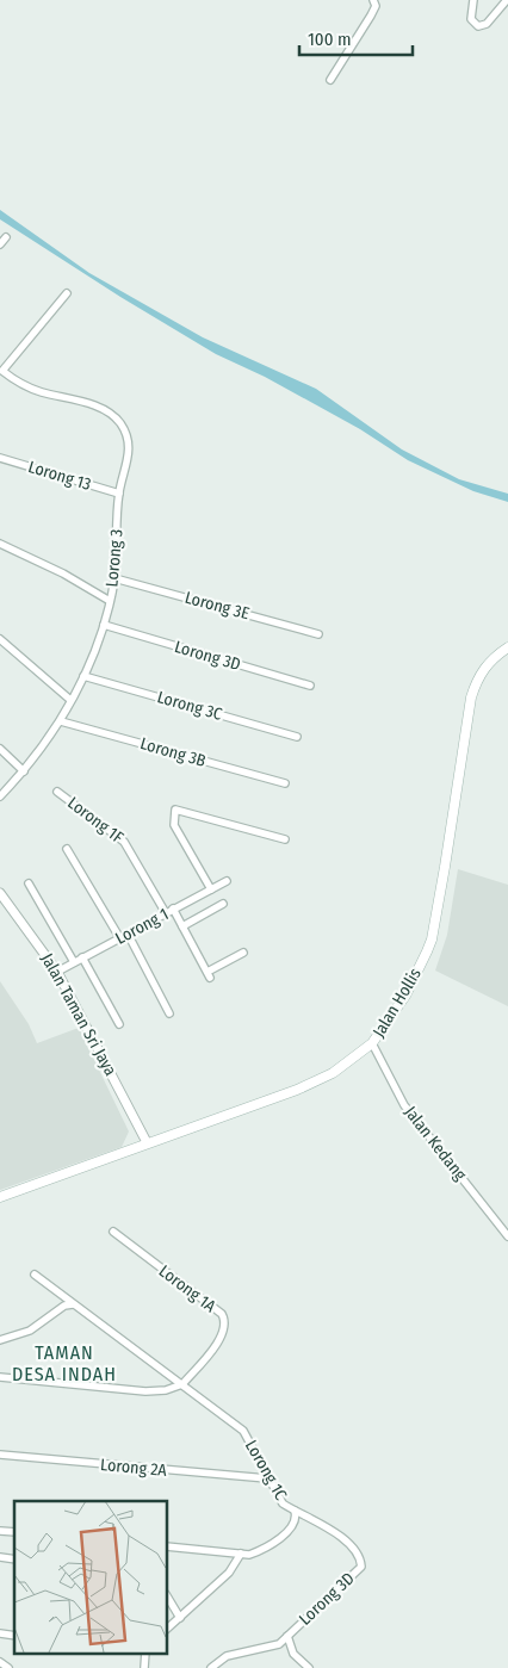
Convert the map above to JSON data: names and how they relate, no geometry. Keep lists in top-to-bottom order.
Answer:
{
  "streets": {
    "main road": ["Jalan Hollis"],
    "street": [
      "Lorong 13",
      "Lorong 3",
      "Lorong 3E",
      "Lorong 3D",
      "Lorong 3C",
      "Lorong 3B",
      "Lorong 1F",
      "Lorong 1",
      "Jalan Taman Sri Jaya",
      "Jalan Kedang",
      "Lorong 1A",
      "Lorong 2A",
      "Lorong 1C"
    ]
  },
  "crossings": [
    ["Lorong 13", "Lorong 3"],
    ["Lorong 3", "Lorong 3E"],
    ["Lorong 3", "Lorong 3D"],
    ["Lorong 3", "Lorong 3C"],
    ["Lorong 3", "Lorong 3B"],
    ["Lorong 3D", "Lorong 1C"],
    ["Lorong 1F", "Lorong 1"],
    ["Lorong 1", "Jalan Taman Sri Jaya"],
    ["Jalan Hollis", "Jalan Taman Sri Jaya"],
    ["Jalan Hollis", "Jalan Kedang"],
    ["Lorong 1A", "Lorong 1C"],
    ["Lorong 2A", "Lorong 1C"]
  ],
  "districts": ["TAMAN DESA INDAH"],
  "scale_bar": "100 m"
}
